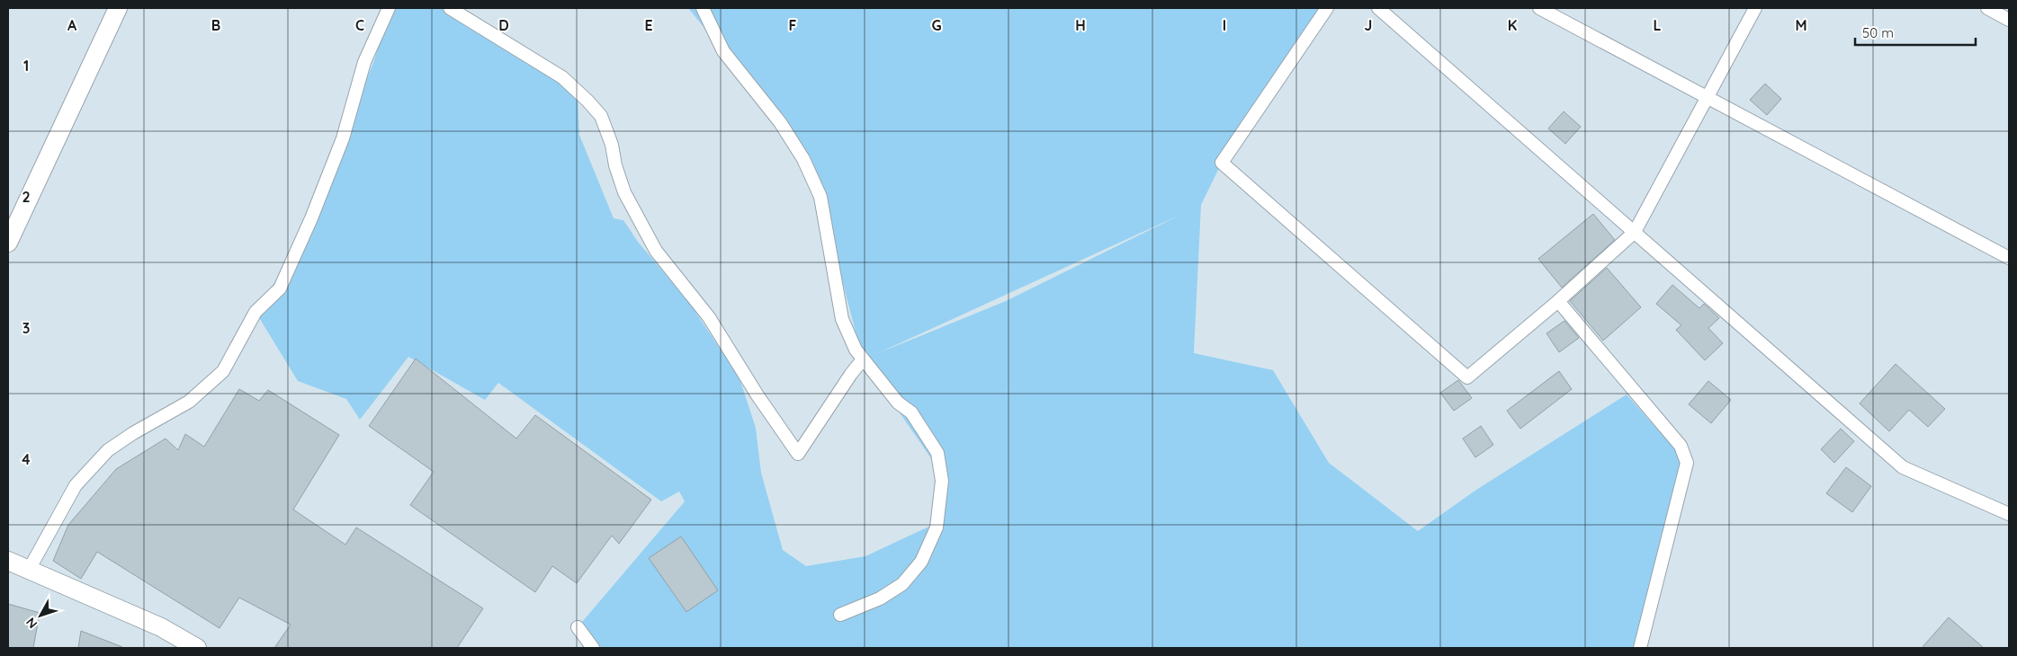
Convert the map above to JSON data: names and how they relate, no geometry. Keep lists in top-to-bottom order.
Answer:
{
  "scale_bar": "50 m",
  "north": "bottom left",
  "grid": {
    "columns": [
      "A",
      "B",
      "C",
      "D",
      "E",
      "F",
      "G",
      "H",
      "I",
      "J",
      "K",
      "L",
      "M"
    ],
    "rows": [
      "1",
      "2",
      "3",
      "4"
    ]
  }
}
